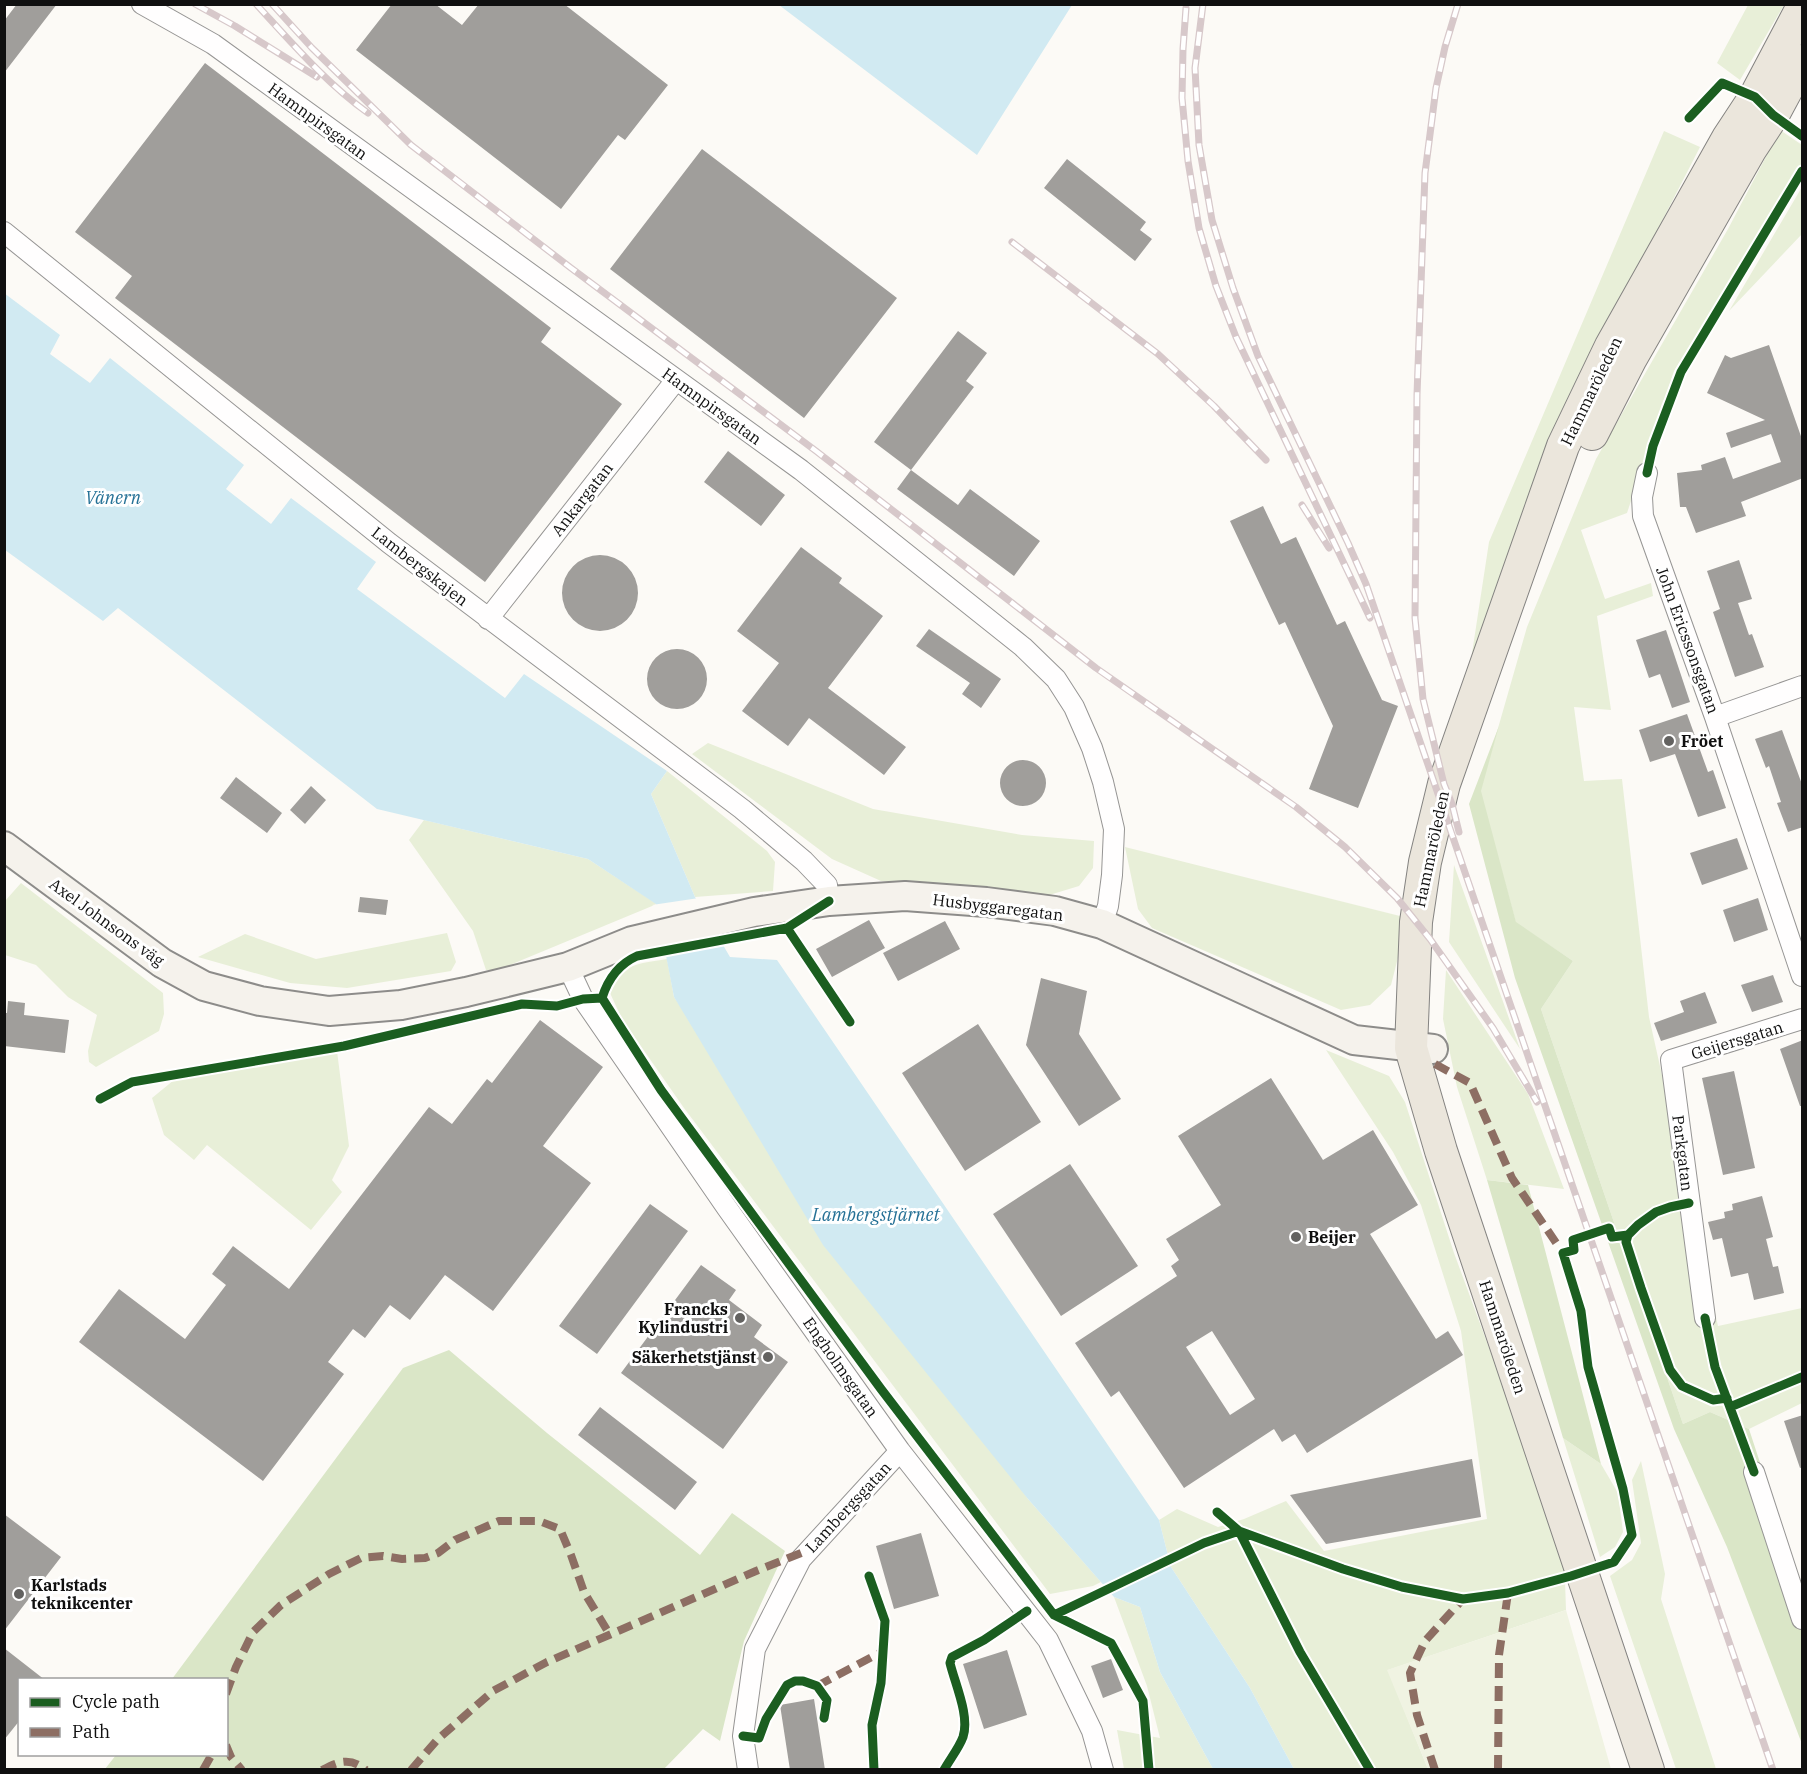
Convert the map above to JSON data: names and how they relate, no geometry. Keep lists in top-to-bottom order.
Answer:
{
  "streets": {
    "main road": ["Hammaröleden"],
    "street": [
      "Hamnpirsgatan",
      "Ankargatan",
      "Lambergskajen",
      "John Ericssonsgatan",
      "Husbyggaregatan",
      "Axel Johnsons väg",
      "Geijersgatan",
      "Parkgatan",
      "Engholmsgatan",
      "Lambergsgatan"
    ]
  },
  "crossings": [
    ["Hamnpirsgatan", "Ankargatan"],
    ["Hamnpirsgatan", "Husbyggaregatan"],
    ["Hammaröleden", "Husbyggaregatan"],
    ["Ankargatan", "Lambergskajen"],
    ["Lambergskajen", "Husbyggaregatan"],
    ["Husbyggaregatan", "Axel Johnsons väg"],
    ["Husbyggaregatan", "Engholmsgatan"],
    ["Axel Johnsons väg", "Engholmsgatan"],
    ["Geijersgatan", "Parkgatan"],
    ["Engholmsgatan", "Lambergsgatan"]
  ],
  "water": ["Vänern", "Lambergstjärnet"],
  "places": [
    "Fröet",
    "Beijer",
    "Francks Kylindustri",
    "Säkerhetstjänst",
    "Karlstads teknikcenter"
  ],
  "legend": ["Cycle path", "Path"]
}
